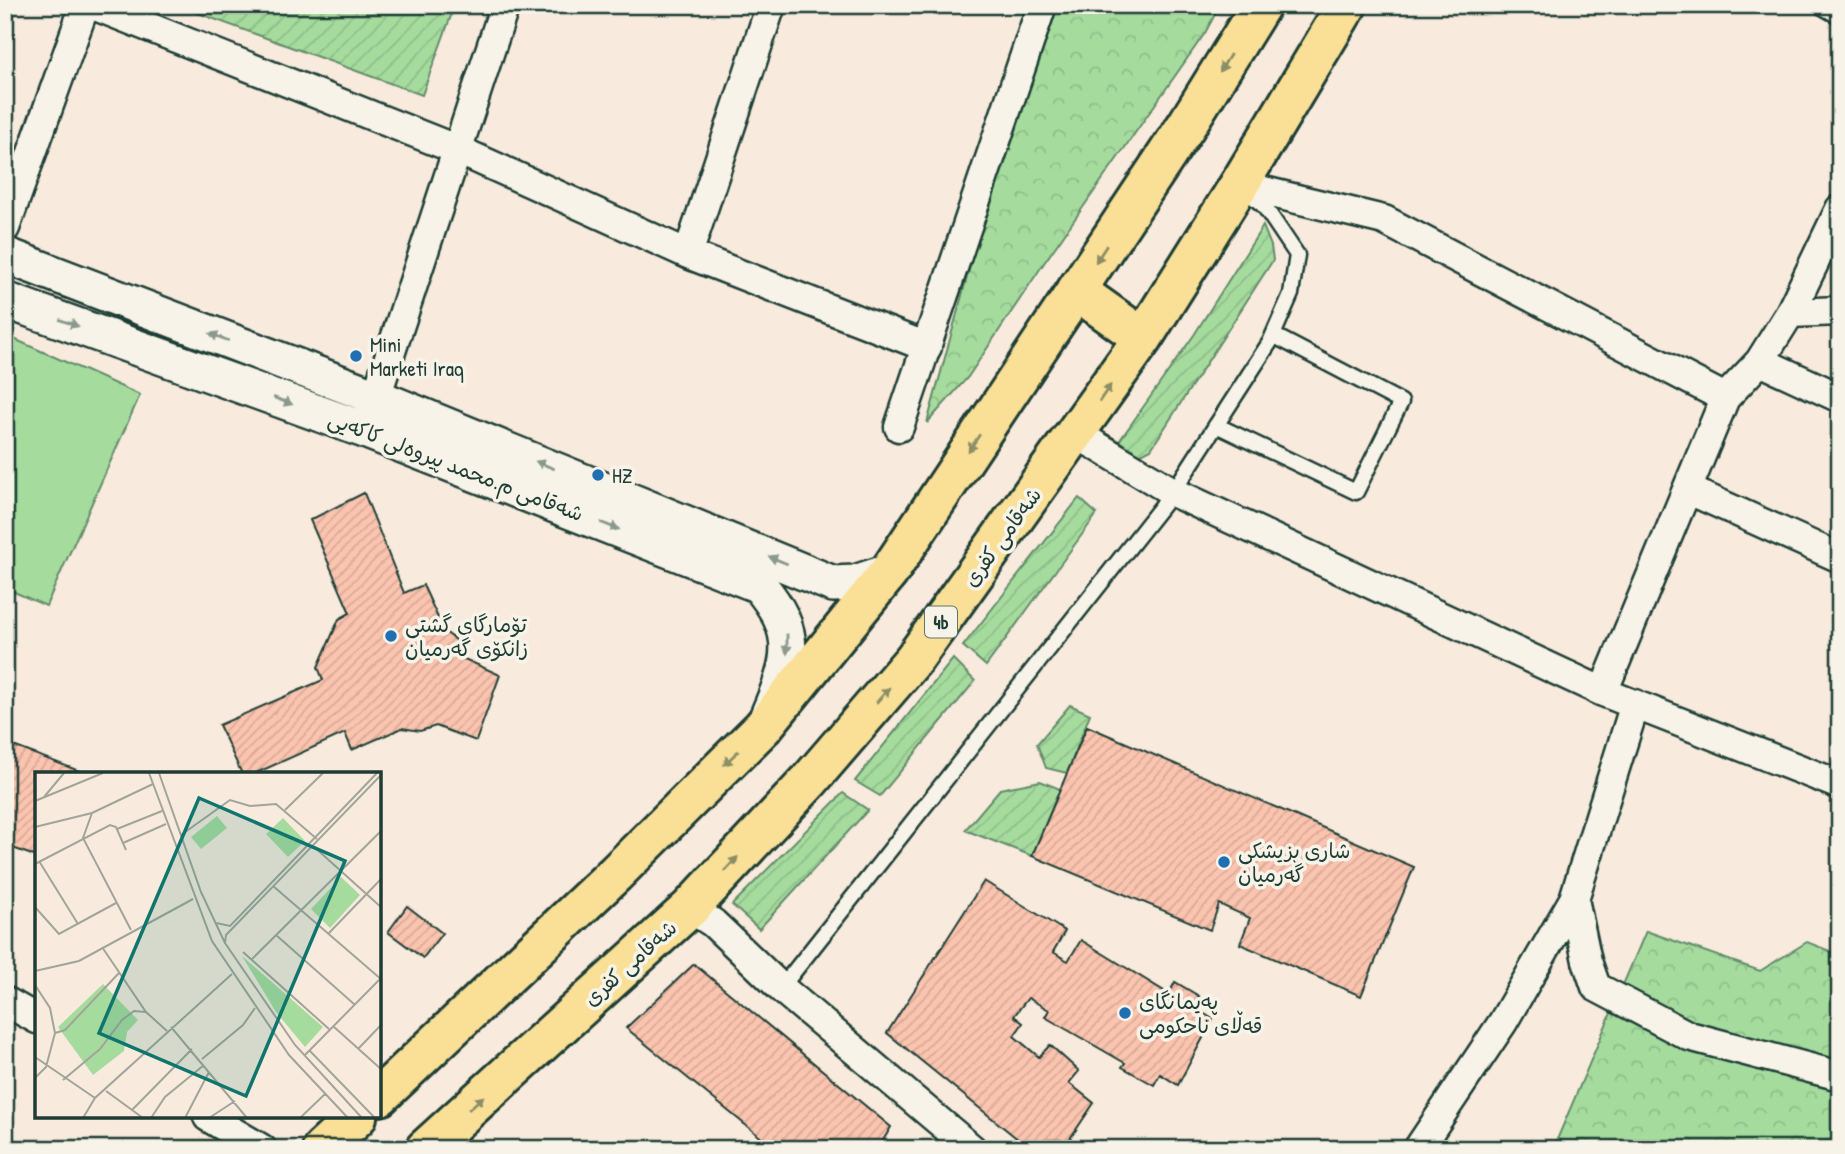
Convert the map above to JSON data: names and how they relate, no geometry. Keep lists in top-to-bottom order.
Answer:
{
  "streets": {
    "highway": ["شەقامی کفری", "4b"],
    "street": ["شەقامی م.محمد پیروەلی کاکەیی"]
  },
  "places": [
    "Mini Marketi Iraq",
    "HZ",
    "تۆمارگای گشتی زانکۆی گەرمیان",
    "شاری پزیشکی گەرمیان",
    "پەیمانگای قەڵای ناحکومی"
  ]
}
